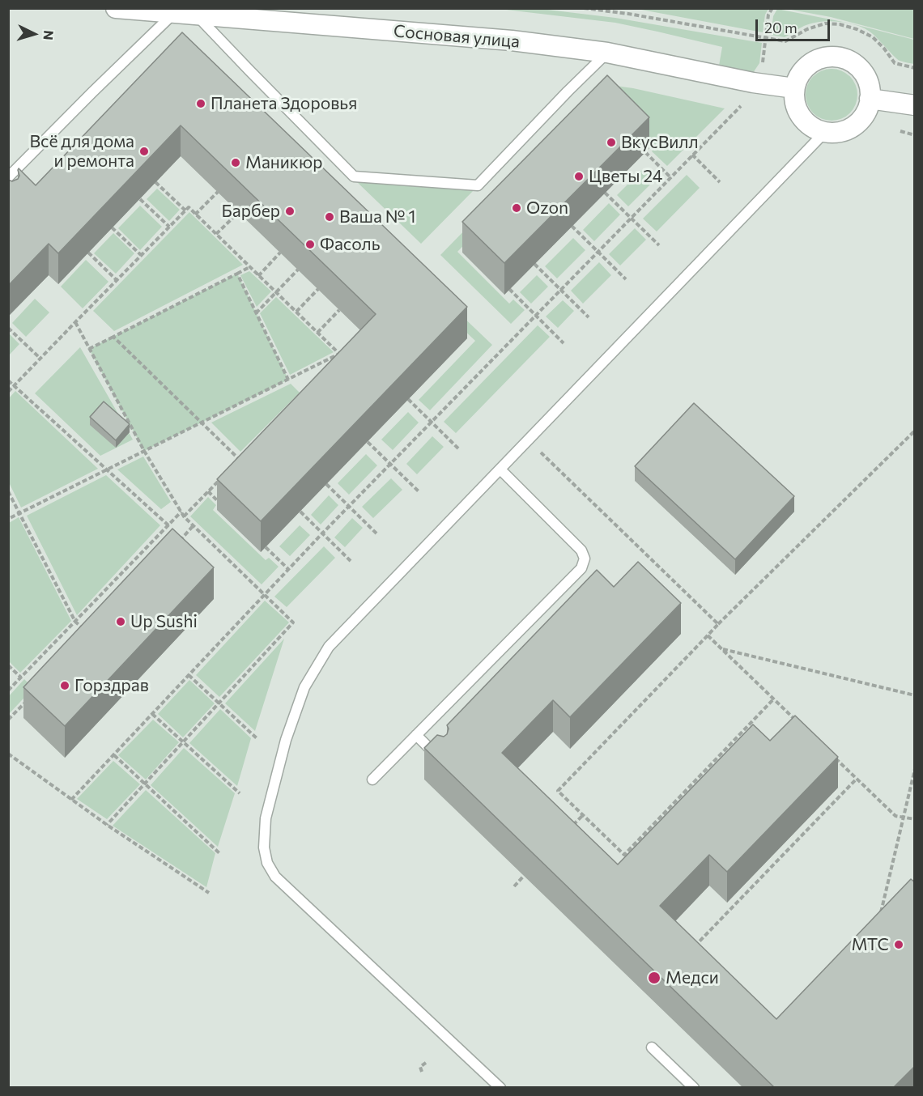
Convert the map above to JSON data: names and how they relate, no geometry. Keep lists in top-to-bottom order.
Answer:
{
  "streets": {
    "street": ["Сосновая улица"]
  },
  "places": [
    "Планета Здоровья",
    "ВкусВилл",
    "Всё для дома и ремонта",
    "Маникюр",
    "Цветы 24",
    "Ozon",
    "Барбер",
    "Ваша № 1",
    "Фасоль",
    "Up Sushi",
    "Горздрав",
    "МТС",
    "Медси"
  ],
  "scale_bar": "20 m",
  "north": "right"
}
